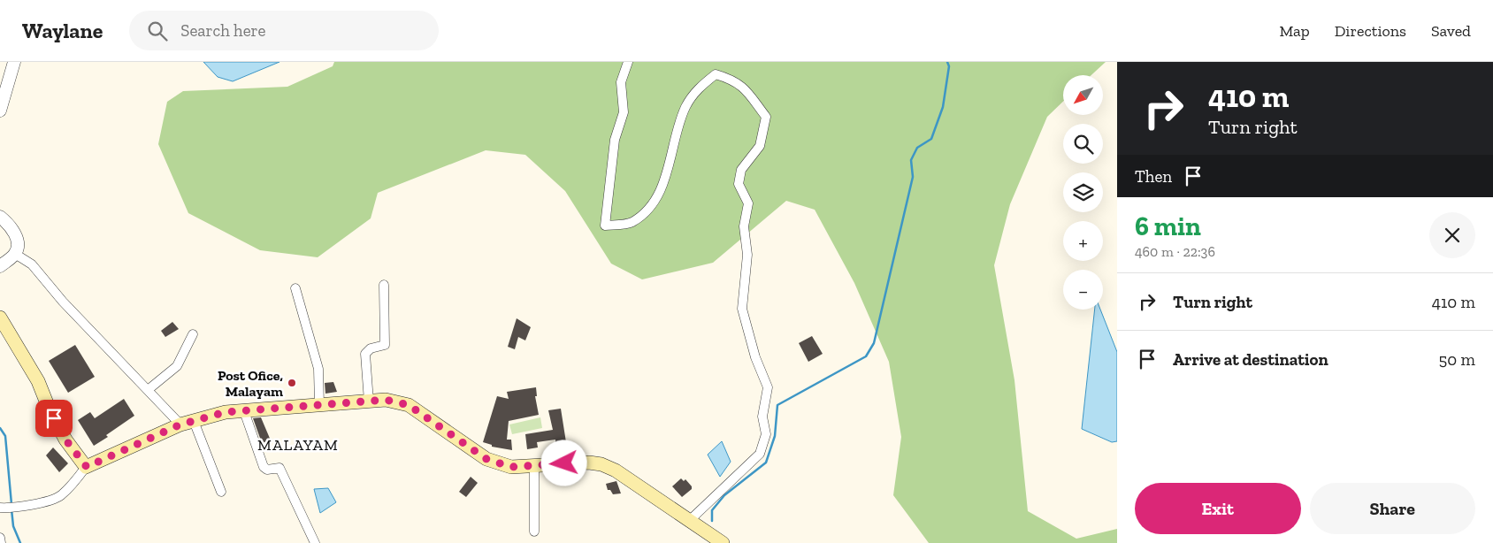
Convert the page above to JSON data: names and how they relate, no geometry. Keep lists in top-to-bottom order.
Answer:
{
  "districts": ["MALAYAM"],
  "places": ["Post Ofice, Malayam"],
  "north": "bottom left",
  "page": {
    "header": "Waylane",
    "search": "Search here",
    "nav": ["Map", "Directions", "Saved"],
    "turn": ["410 m", "Turn right"],
    "map_buttons": ["+", "−"],
    "then": "Then",
    "heading": ["6 min", "460 m · 22:36"],
    "list": [
      {
        "name": "Turn right",
        "value": "410 m"
      },
      {
        "name": "Arrive at destination",
        "value": "50 m"
      }
    ],
    "buttons": ["Exit", "Share"]
  }
}
